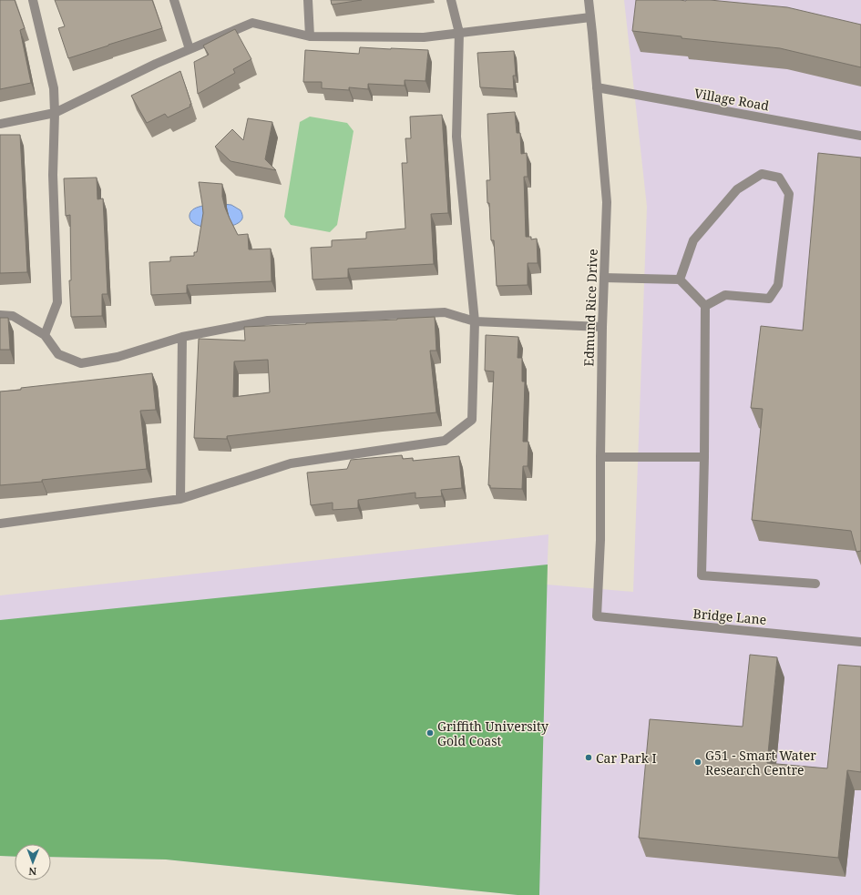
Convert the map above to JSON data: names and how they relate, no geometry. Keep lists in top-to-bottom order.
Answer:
{
  "streets": {
    "street": ["Village Road", "Edmund Rice Drive", "Bridge Lane"]
  },
  "crossings": [
    ["Village Road", "Edmund Rice Drive"],
    ["Edmund Rice Drive", "Bridge Lane"]
  ],
  "places": ["Griffith University Gold Coast", "Car Park I", "G51 - Smart Water Research Centre"],
  "north": "bottom"
}
